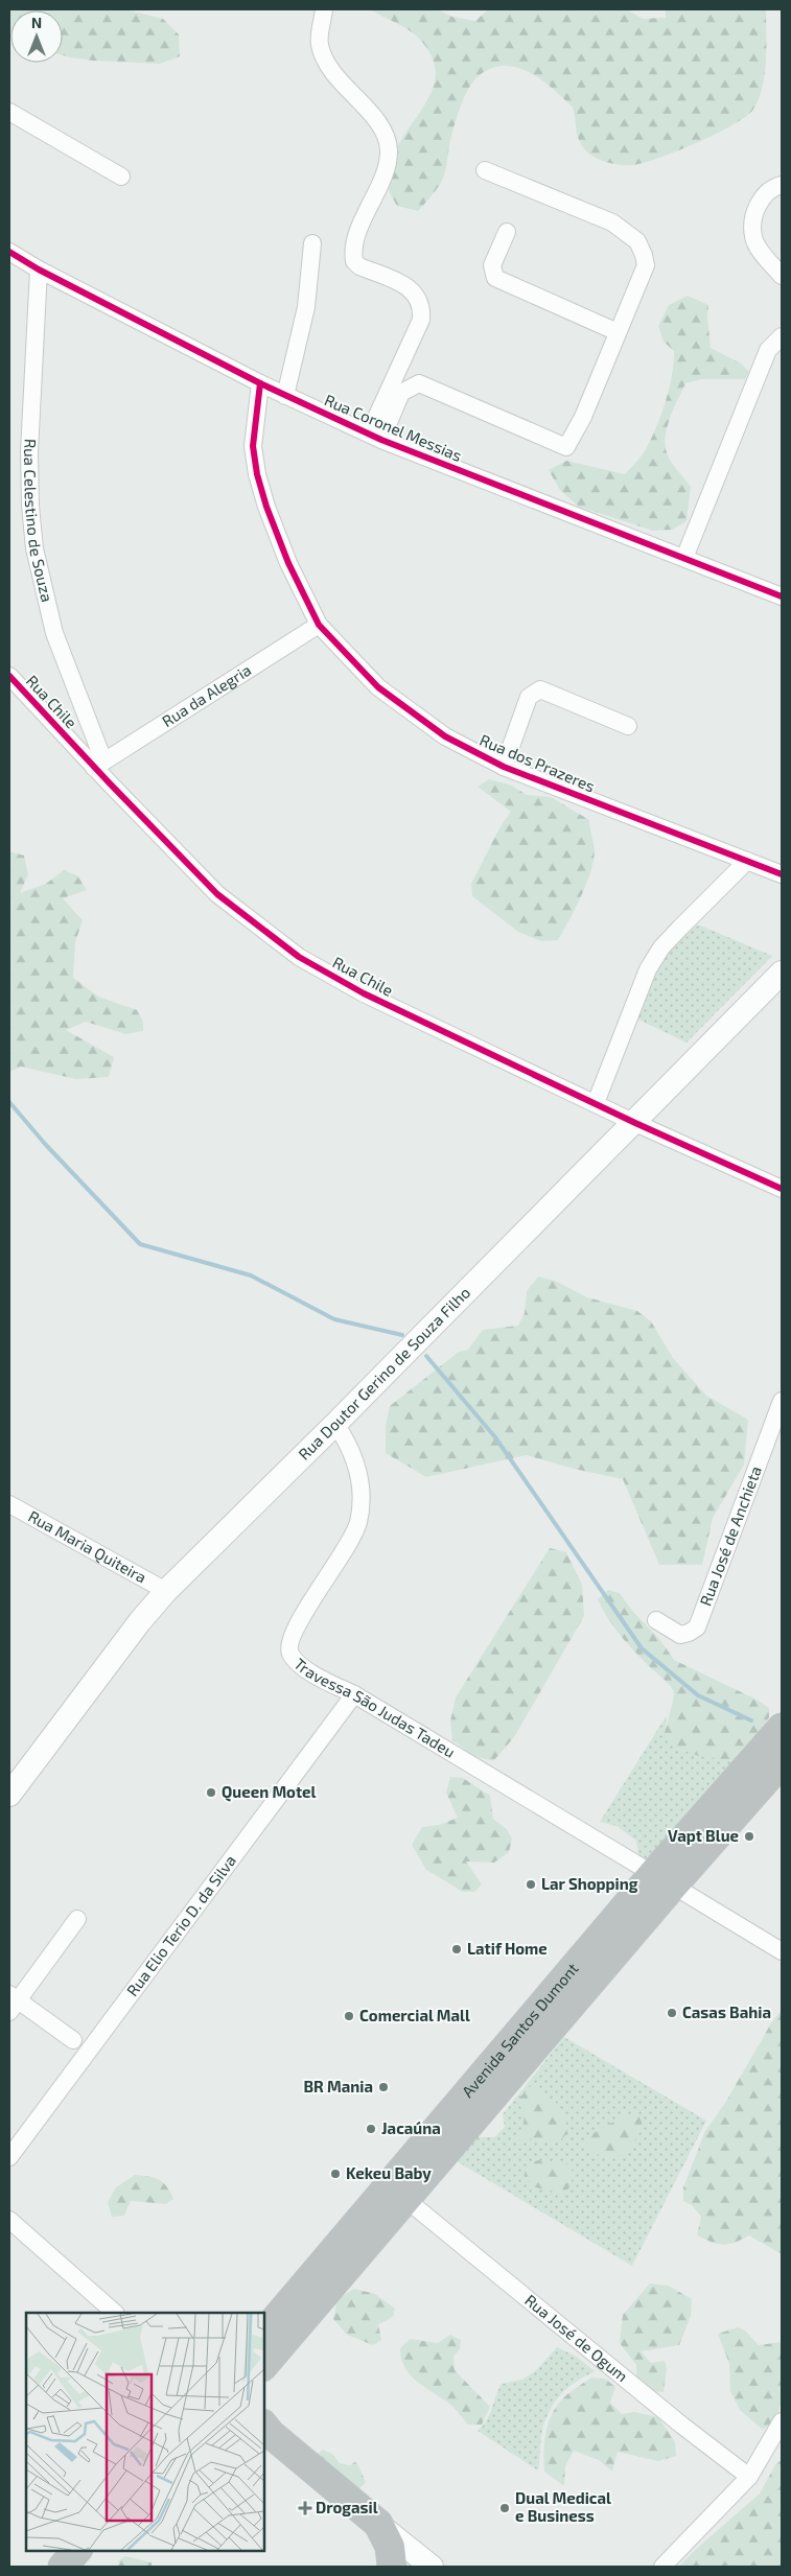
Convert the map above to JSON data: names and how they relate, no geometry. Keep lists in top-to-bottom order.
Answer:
{
  "streets": {
    "highway": ["Avenida Santos Dumont"],
    "main road": ["Rua Doutor Gerino de Souza Filho"],
    "street": [
      "Rua Coronel Messias",
      "Rua Celestino de Souza",
      "Rua da Alegria",
      "Rua Chile",
      "Rua dos Prazeres",
      "Rua José de Anchieta",
      "Rua Maria Quiteira",
      "Travessa São Judas Tadeu",
      "Rua Elio Terio D. da Silva",
      "Rua José de Ogum"
    ]
  },
  "crossings": [
    ["Rua Coronel Messias", "Rua Celestino de Souza"],
    ["Rua Coronel Messias", "Rua dos Prazeres"],
    ["Rua Celestino de Souza", "Rua da Alegria"],
    ["Rua Celestino de Souza", "Rua Chile"],
    ["Rua da Alegria", "Rua Chile"],
    ["Rua da Alegria", "Rua dos Prazeres"],
    ["Rua Chile", "Rua Doutor Gerino de Souza Filho"],
    ["Rua Doutor Gerino de Souza Filho", "Rua Maria Quiteira"],
    ["Rua Doutor Gerino de Souza Filho", "Travessa São Judas Tadeu"],
    ["Travessa São Judas Tadeu", "Rua Elio Terio D. da Silva"],
    ["Travessa São Judas Tadeu", "Avenida Santos Dumont"],
    ["Avenida Santos Dumont", "Rua José de Ogum"]
  ],
  "places": {
    "other": [
      "Queen Motel",
      "Vapt Blue",
      "Lar Shopping",
      "Latif Home",
      "Casas Bahia",
      "Comercial Mall",
      "BR Mania",
      "Jacaúna",
      "Kekeu Baby",
      "Dual Medical e Business"
    ],
    "health": ["Drogasil"]
  },
  "north": "top"
}
